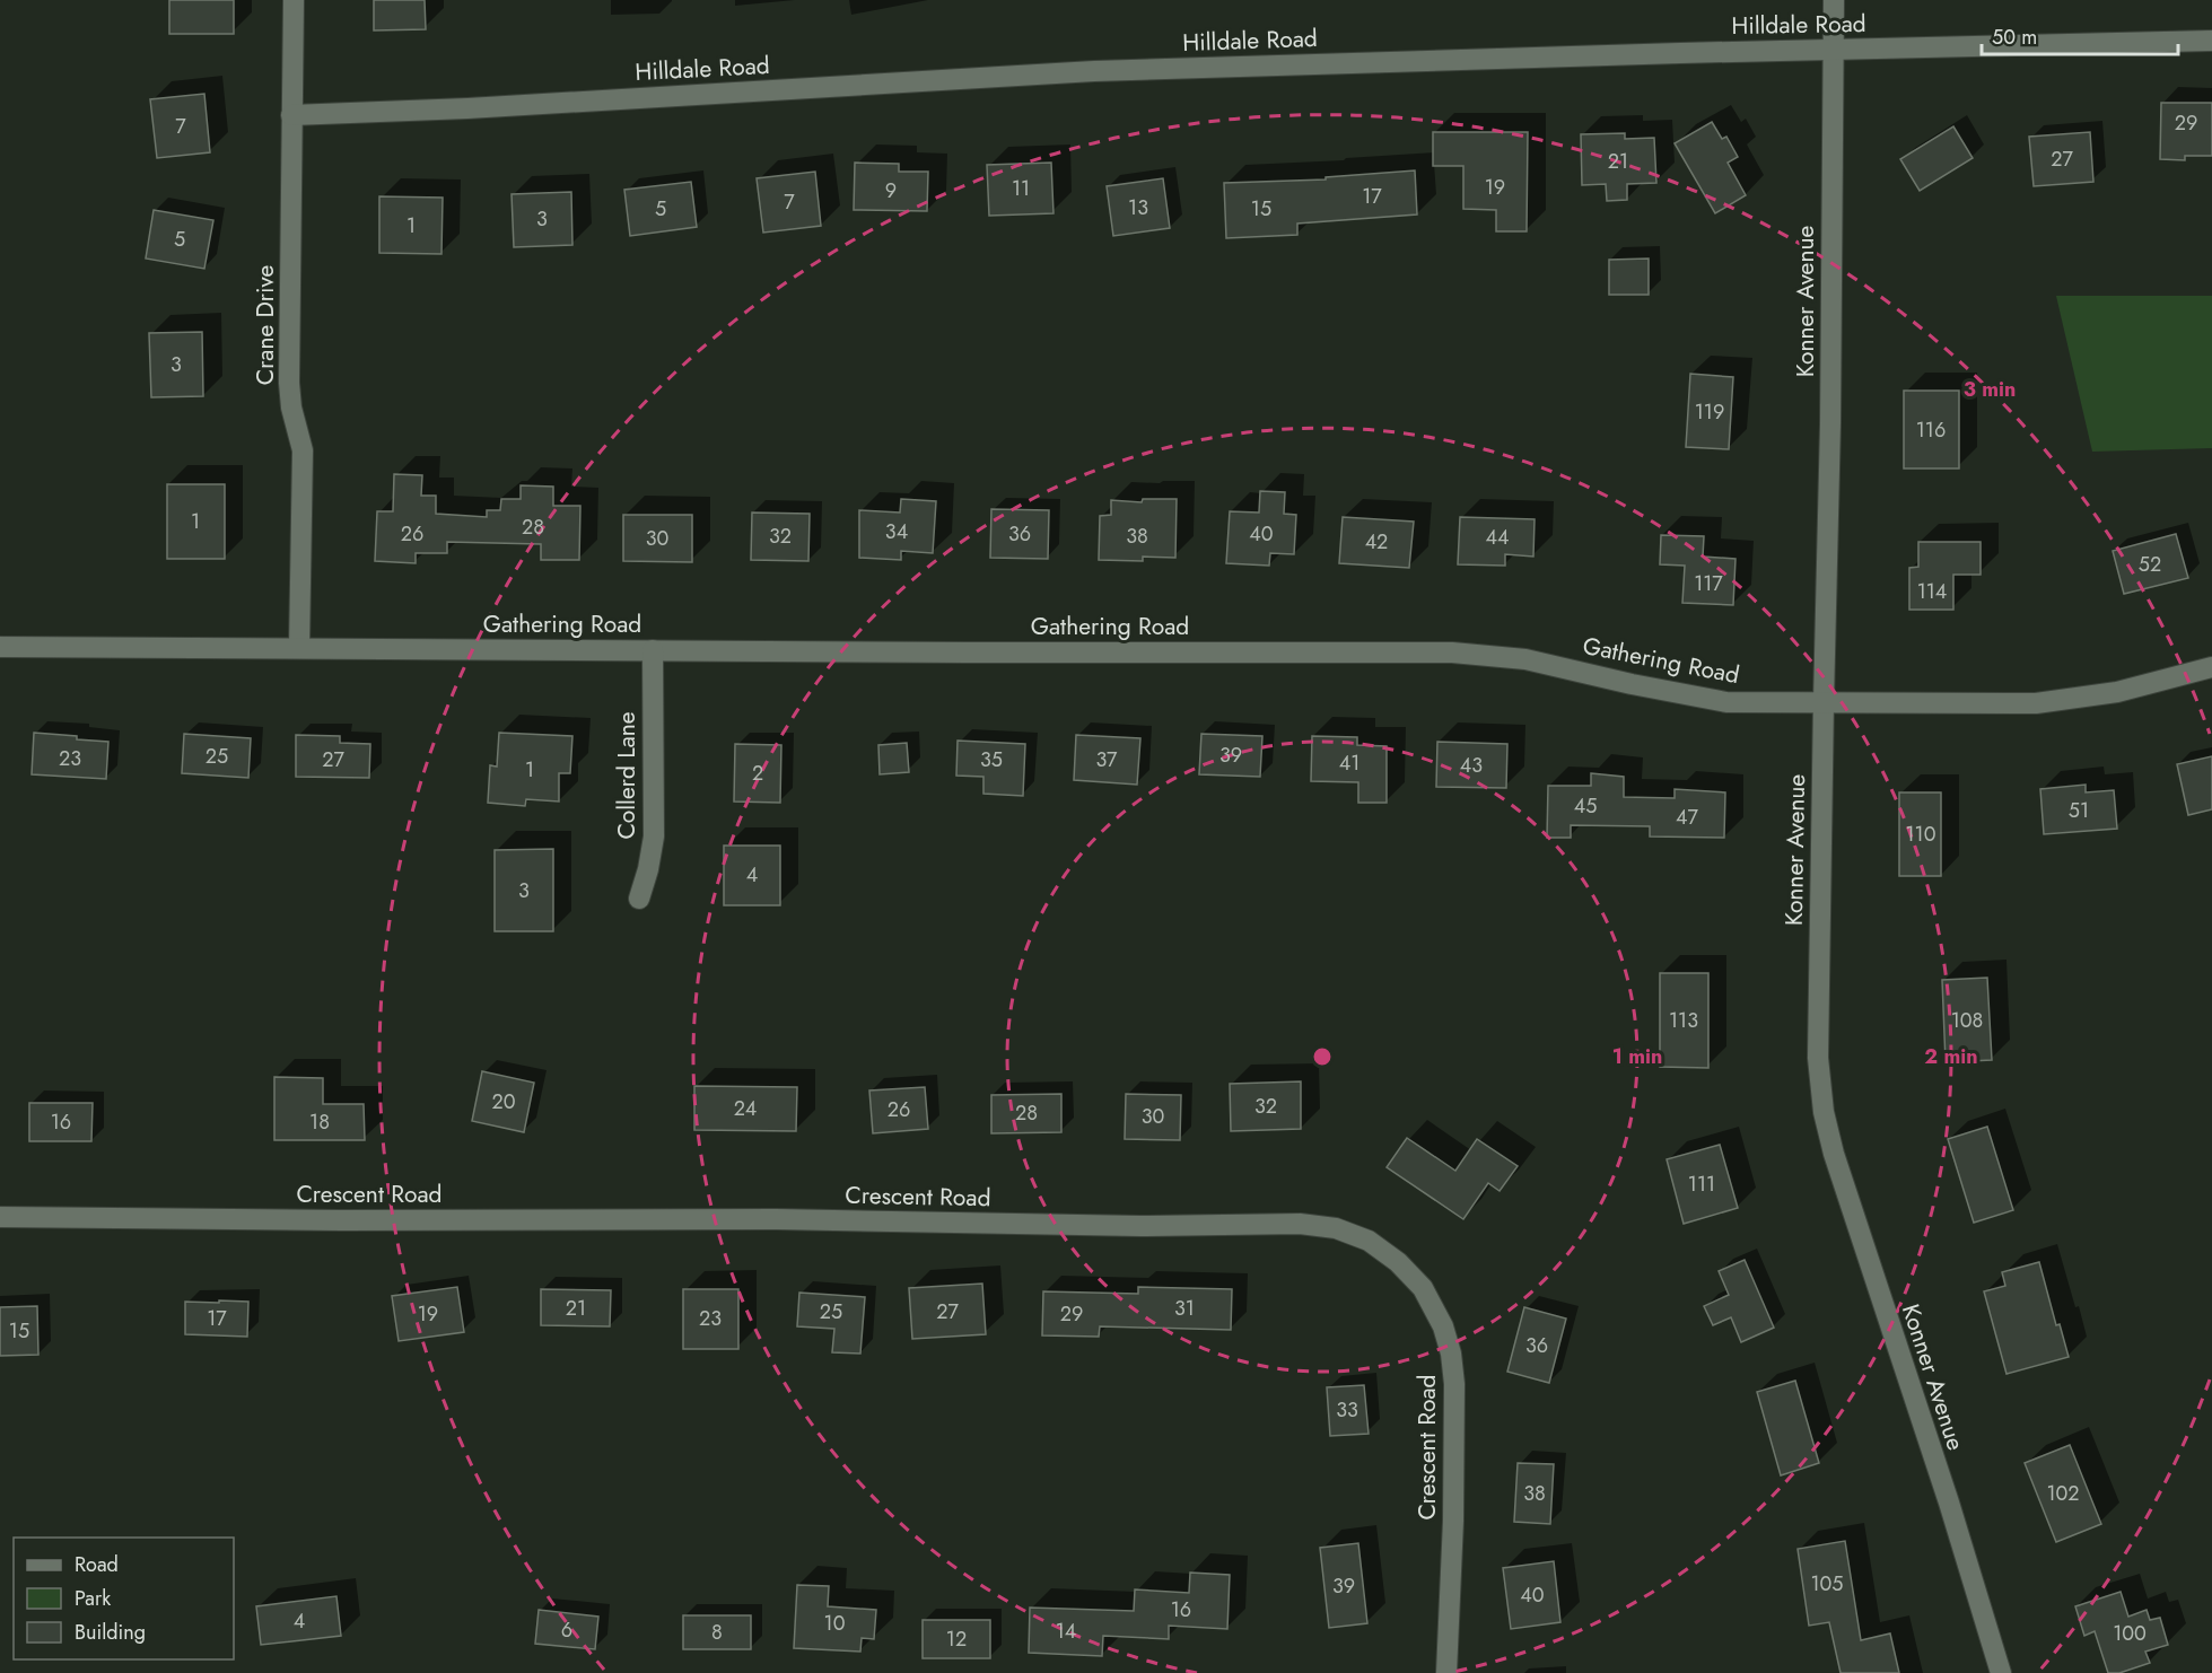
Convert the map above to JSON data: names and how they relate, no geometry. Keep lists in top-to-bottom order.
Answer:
{
  "streets": {
    "street": [
      "Hilldale Road",
      "Konner Avenue",
      "Crane Drive",
      "Gathering Road",
      "Collerd Lane",
      "Crescent Road"
    ]
  },
  "crossings": [
    ["Hilldale Road", "Konner Avenue"],
    ["Hilldale Road", "Crane Drive"],
    ["Konner Avenue", "Gathering Road"],
    ["Crane Drive", "Gathering Road"],
    ["Gathering Road", "Collerd Lane"]
  ],
  "house_numbers": [
    "29",
    "7",
    "27",
    "21",
    "19",
    "11",
    "9",
    "17",
    "7",
    "13",
    "5",
    "15",
    "3",
    "1",
    "5",
    "3",
    "119",
    "116",
    "1",
    "28",
    "34",
    "26",
    "36",
    "40",
    "32",
    "38",
    "44",
    "30",
    "42",
    "52",
    "117",
    "114",
    "39",
    "25",
    "23",
    "27",
    "35",
    "37",
    "41",
    "43",
    "1",
    "2",
    "45",
    "51",
    "47",
    "110",
    "4",
    "3",
    "113",
    "108",
    "20",
    "32",
    "24",
    "26",
    "28",
    "30",
    "16",
    "18",
    "111",
    "21",
    "31",
    "25",
    "27",
    "19",
    "29",
    "17",
    "23",
    "15",
    "36",
    "33",
    "38",
    "102",
    "105",
    "39",
    "40",
    "16",
    "4",
    "10",
    "6",
    "14",
    "8",
    "100",
    "12"
  ],
  "legend": ["Road", "Park", "Building"],
  "scale_bar": "50 m",
  "rings": ["3 min", "1 min", "2 min"]
}
